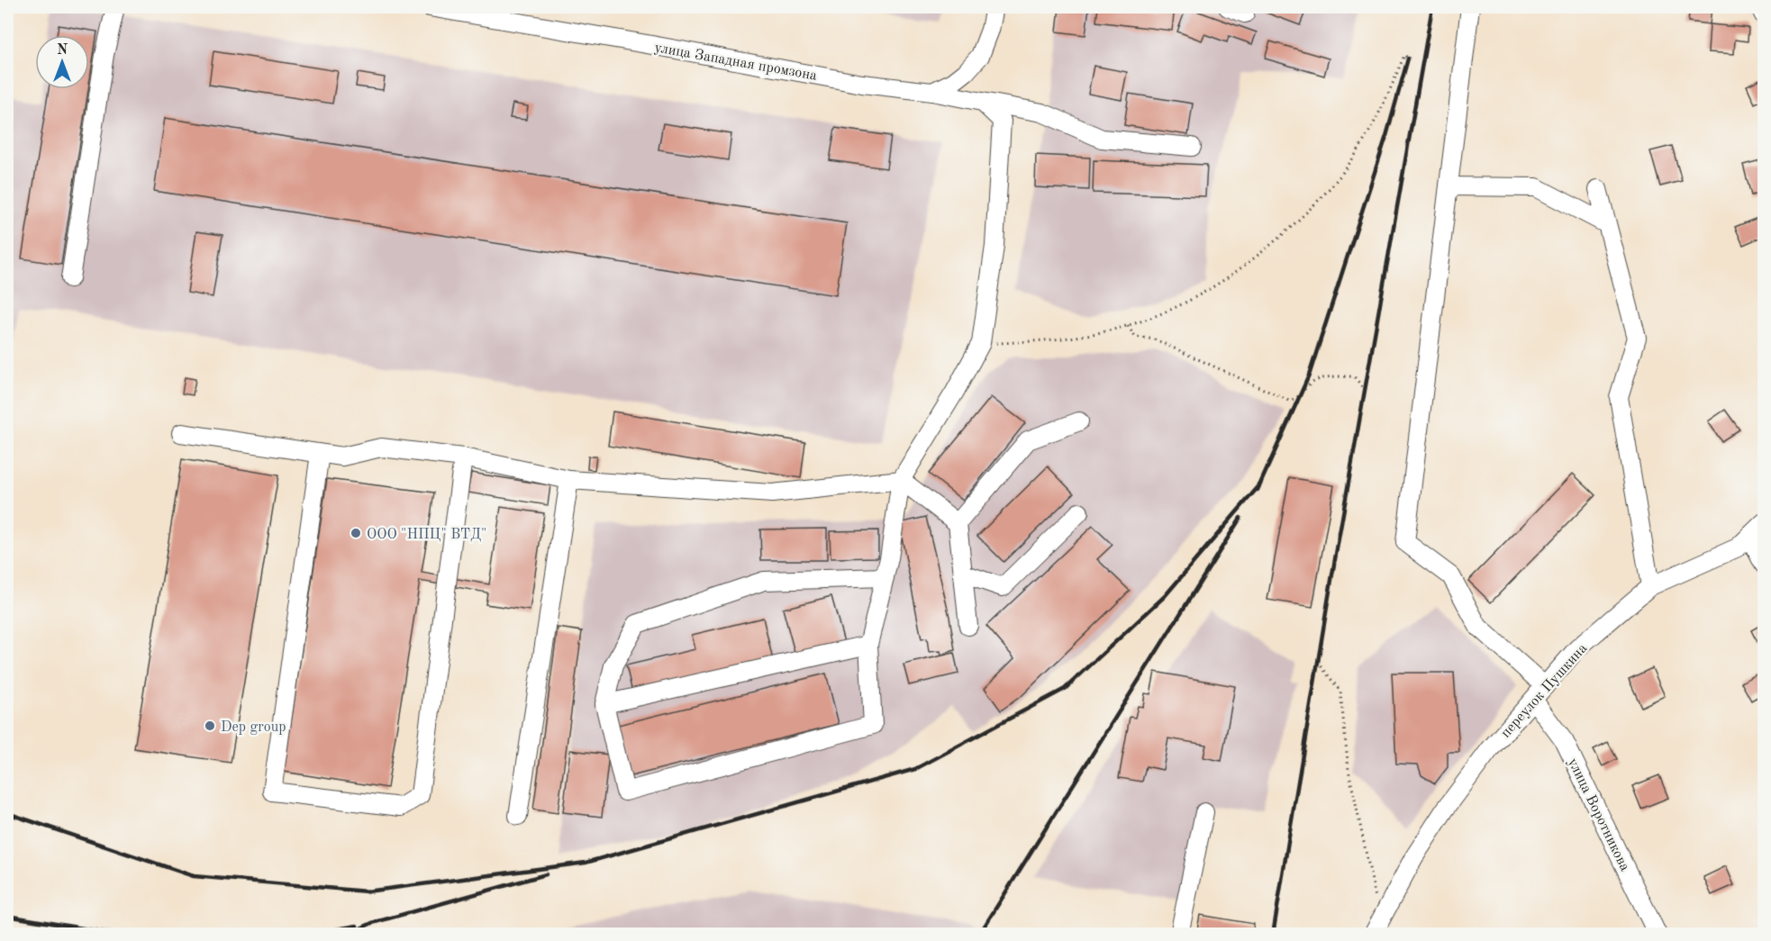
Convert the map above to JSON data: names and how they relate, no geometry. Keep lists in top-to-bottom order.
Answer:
{
  "streets": {
    "street": ["улица Западная промзона", "переулок Пушкина", "улица Воротникова"]
  },
  "crossings": [
    ["переулок Пушкина", "улица Воротникова"]
  ],
  "places": ["ООО \"НПЦ\" ВТД\"", "Dep group"],
  "north": "top"
}
